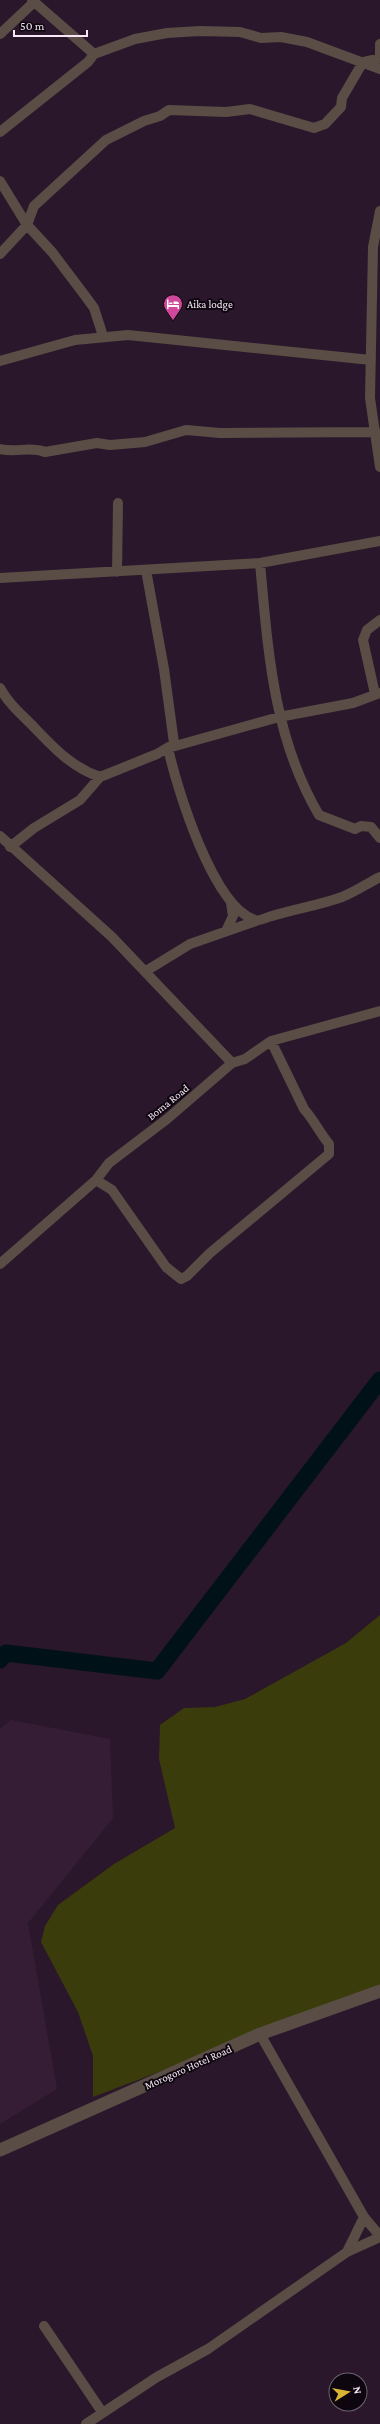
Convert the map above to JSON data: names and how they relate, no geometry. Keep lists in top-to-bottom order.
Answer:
{
  "streets": {
    "street": ["Boma Road", "Morogoro Hotel Road"]
  },
  "places": {
    "hotel": ["Aika lodge"]
  },
  "scale_bar": "50 m",
  "north": "right"
}
